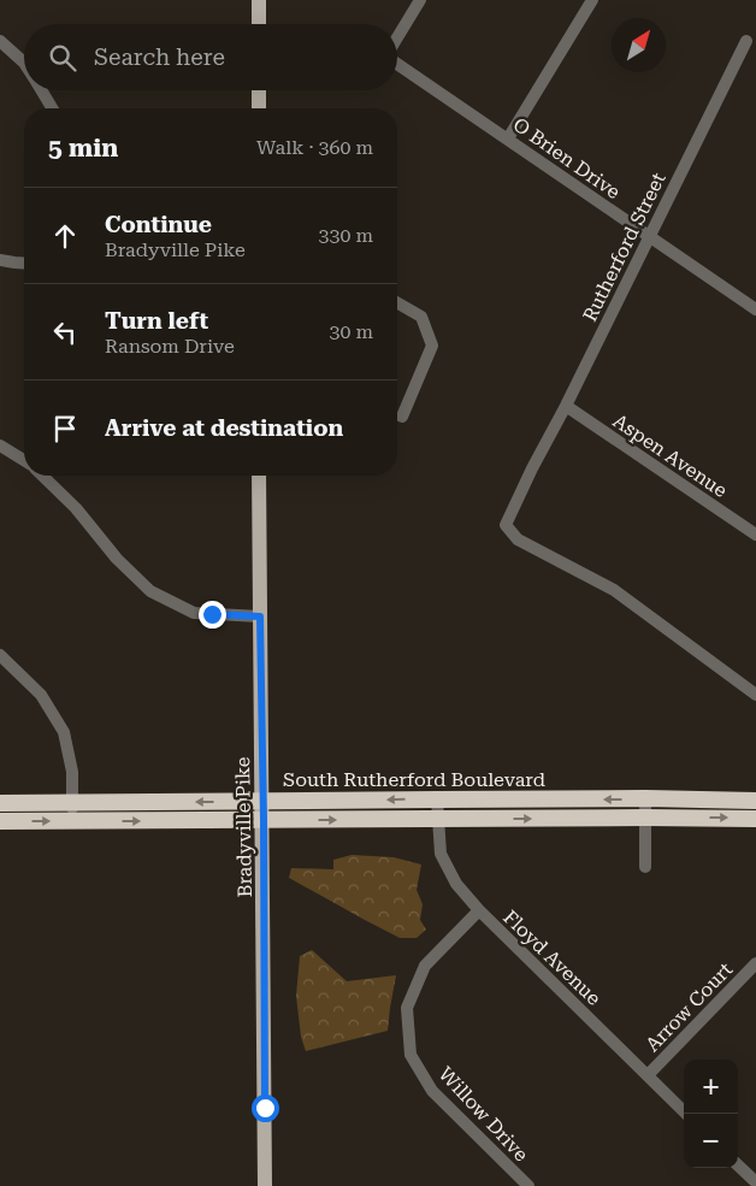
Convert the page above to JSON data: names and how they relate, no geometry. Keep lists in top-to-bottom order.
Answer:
{
  "streets": {
    "highway": ["South Rutherford Boulevard"],
    "main road": ["Bradyville Pike"],
    "street": [
      "O Brien Drive",
      "Rutherford Street",
      "Aspen Avenue",
      "Floyd Avenue",
      "Arrow Court",
      "Willow Drive"
    ]
  },
  "crossings": [
    ["O Brien Drive", "Rutherford Street"],
    ["Rutherford Street", "Aspen Avenue"],
    ["South Rutherford Boulevard", "Bradyville Pike"],
    ["South Rutherford Boulevard", "Floyd Avenue"],
    ["Floyd Avenue", "Arrow Court"],
    ["Floyd Avenue", "Willow Drive"]
  ],
  "north": "top right",
  "page": {
    "search": "Search here",
    "heading": ["5 min", "Walk · 360 m"],
    "list": [
      ["Continue", "Bradyville Pike", "330 m"],
      ["Turn left", "Ransom Drive", "30 m"],
      "Arrive at destination"
    ],
    "map_buttons": ["+", "−"]
  }
}
